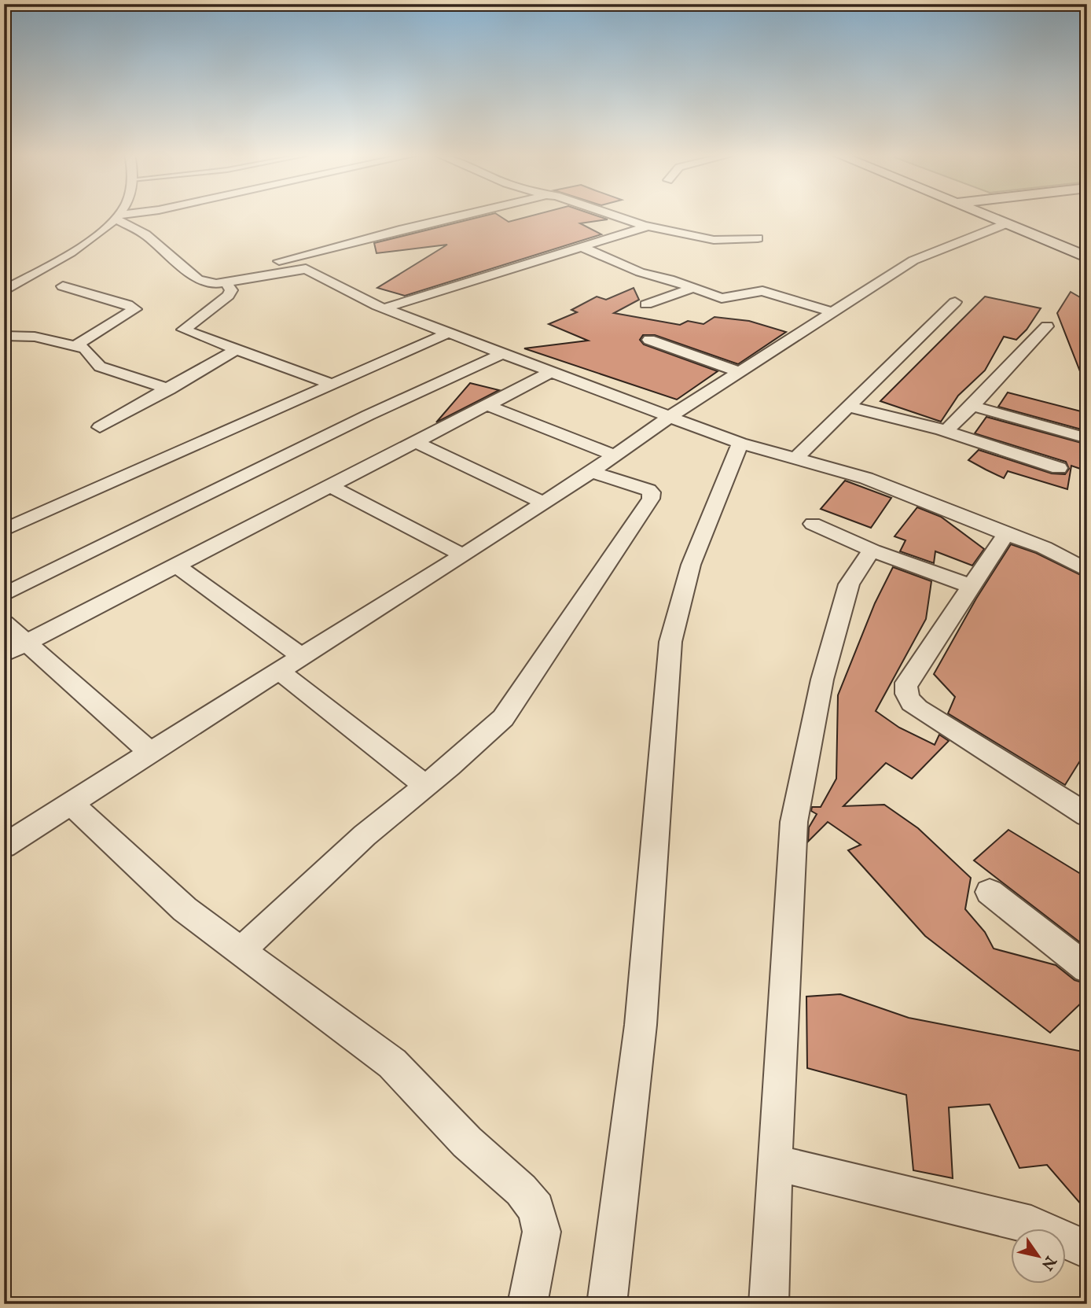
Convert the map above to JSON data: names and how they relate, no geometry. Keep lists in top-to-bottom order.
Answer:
{
  "north": "bottom right"
}
